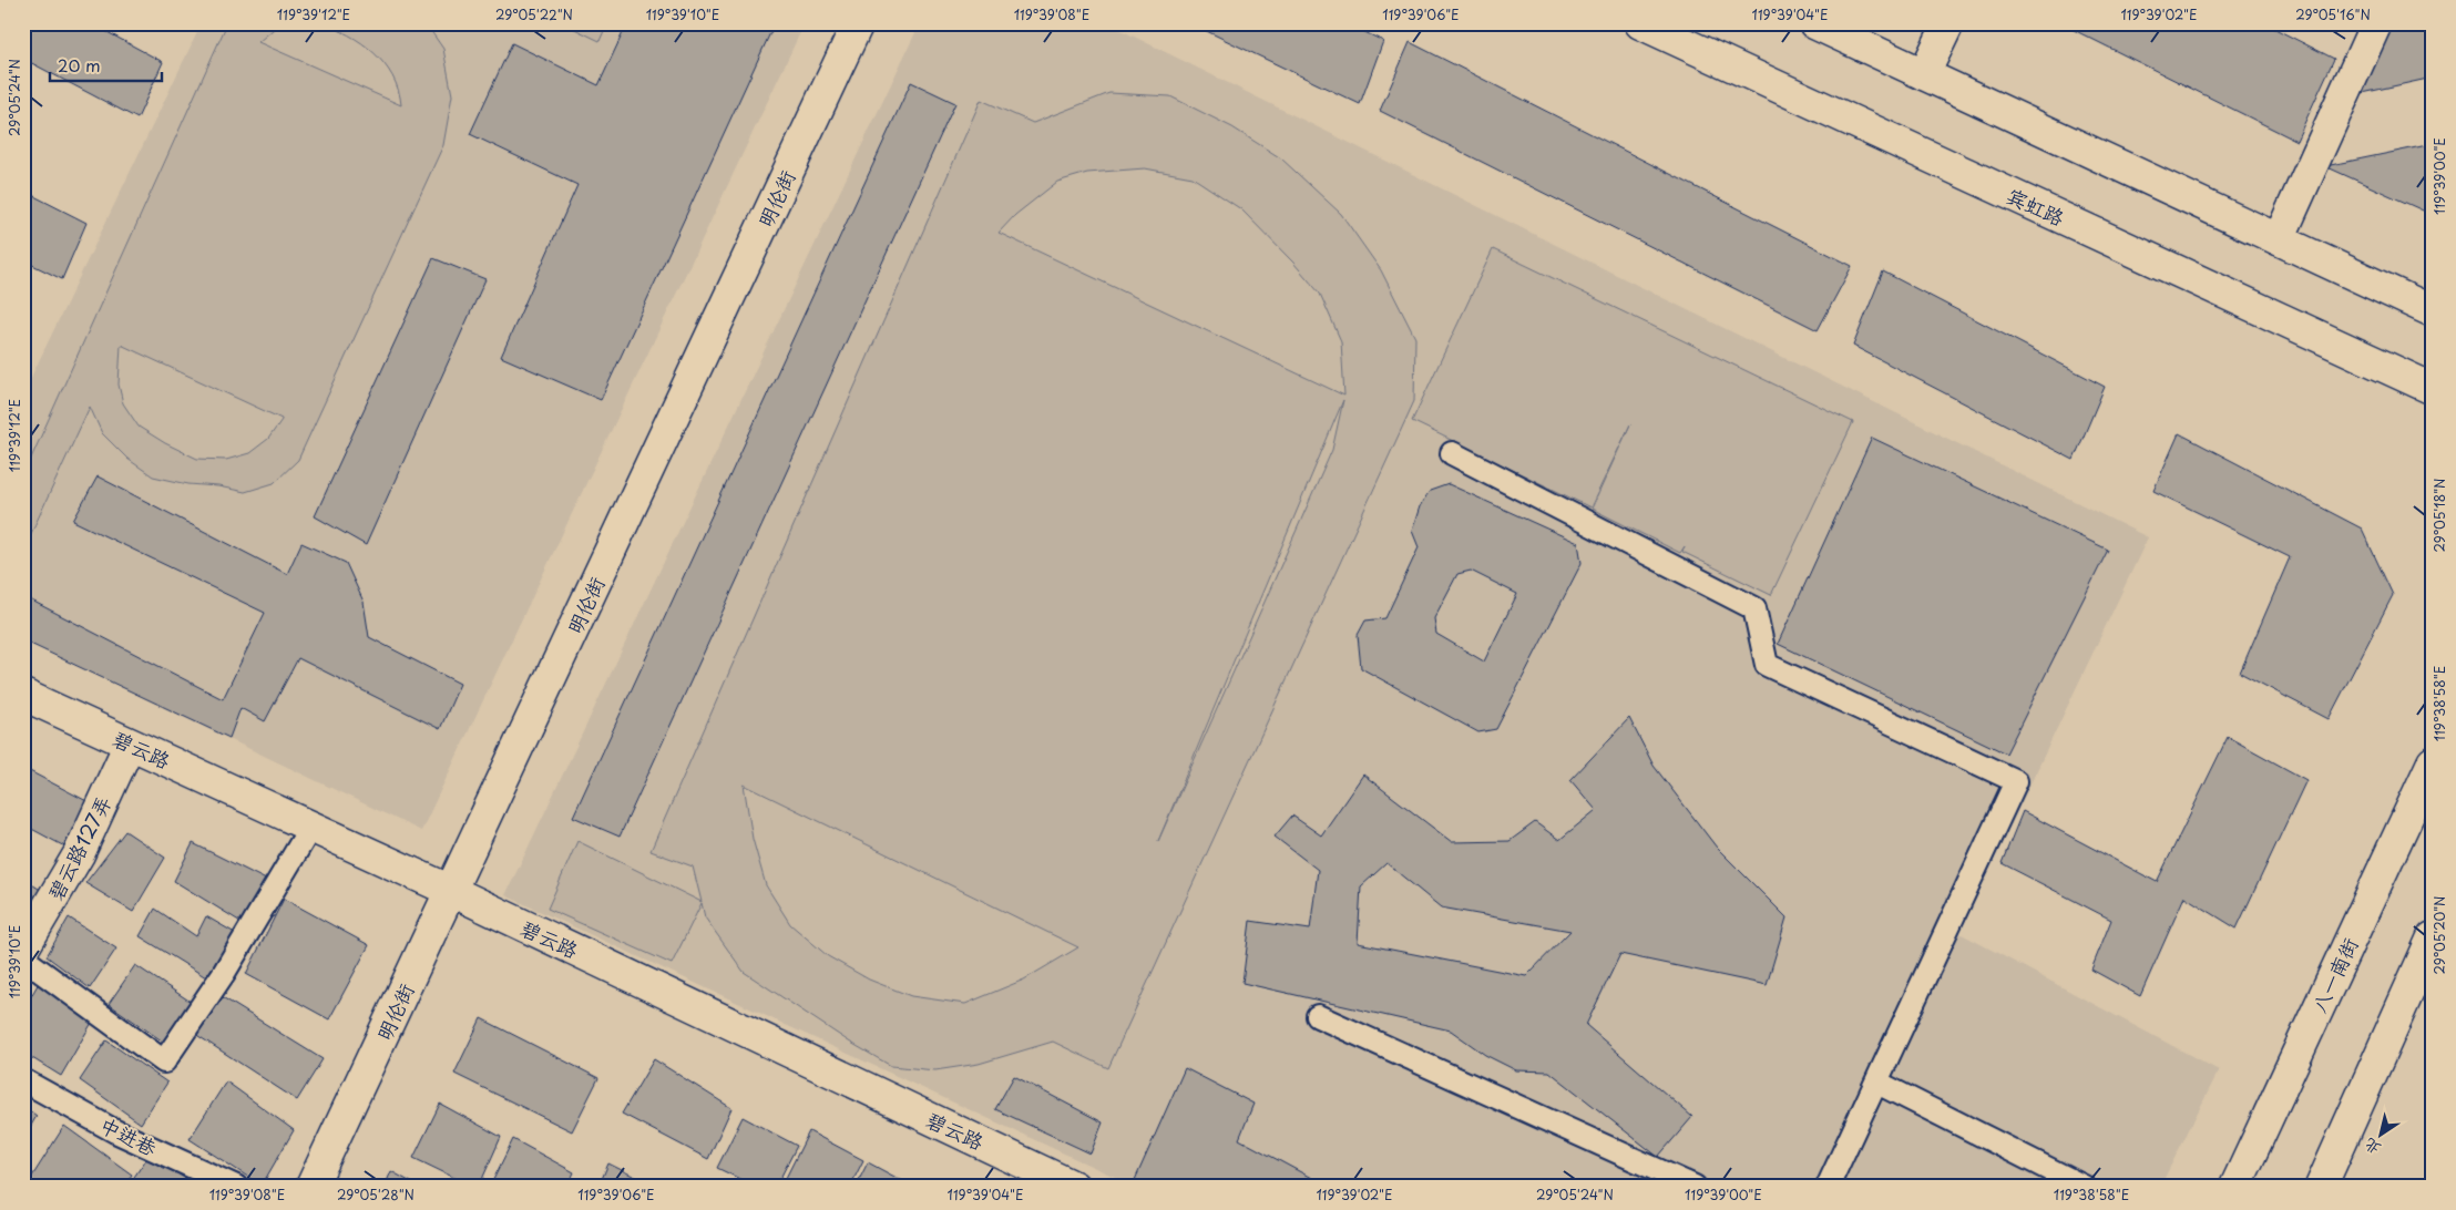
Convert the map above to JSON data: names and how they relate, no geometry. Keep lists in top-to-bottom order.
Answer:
{
  "streets": {
    "street": [
      "明伦街",
      "宾虹路",
      "碧云路",
      "碧云路127弄",
      "八一南街"
    ],
    "lane": ["中进巷"]
  },
  "crossings": [
    ["明伦街", "碧云路"],
    ["碧云路", "碧云路127弄"]
  ],
  "scale_bar": "20 m",
  "north": "bottom left",
  "coordinates": [
    "119°39'12\"E",
    "29°05'22\"N",
    "119°39'10\"E",
    "119°39'08\"E",
    "119°39'06\"E",
    "119°39'04\"E",
    "119°39'02\"E",
    "29°05'16\"N",
    "29°05'24\"N",
    "119°39'00\"E",
    "29°05'18\"N",
    "119°38'58\"E",
    "29°05'20\"N",
    "29°05'28\"N"
  ]
}
